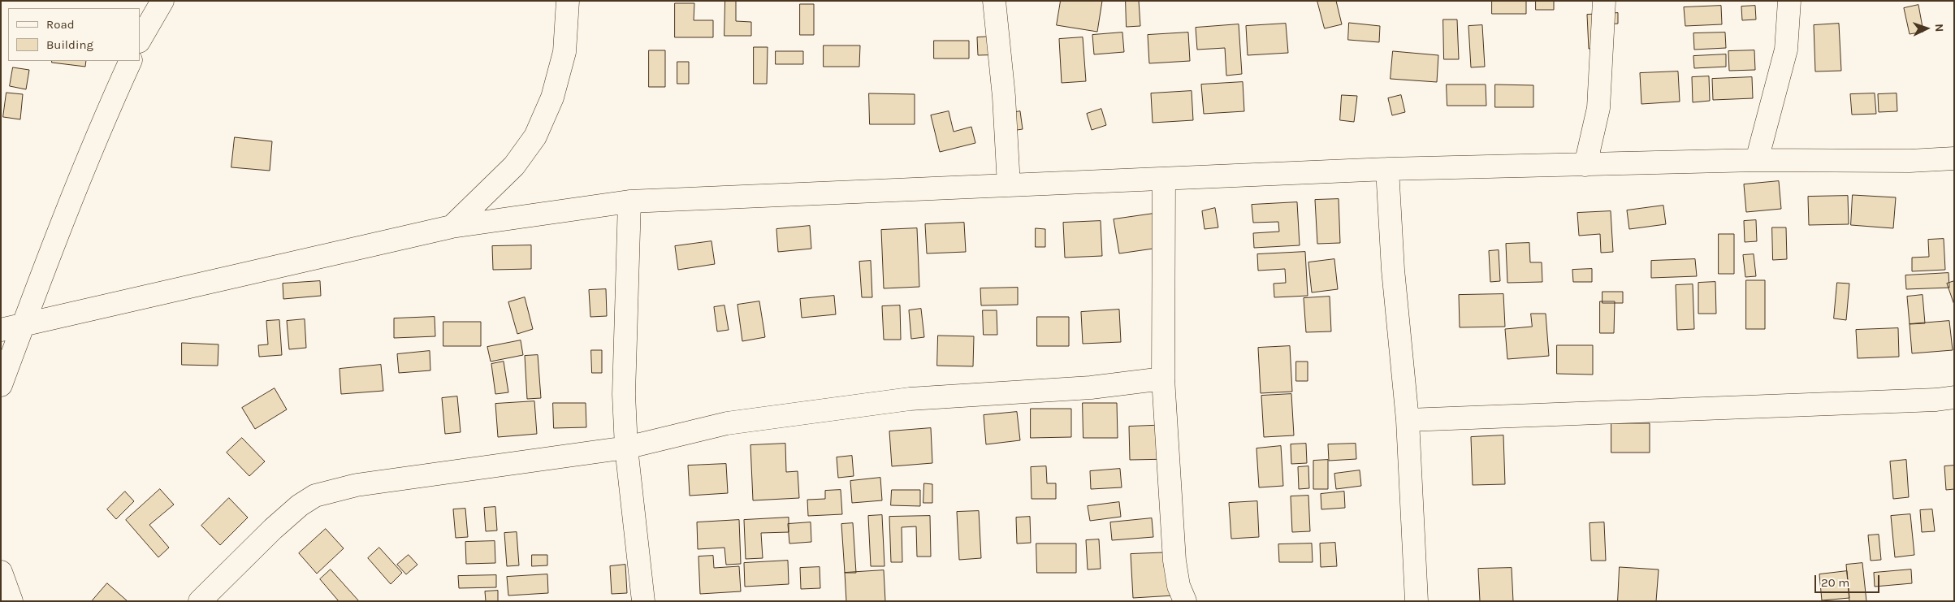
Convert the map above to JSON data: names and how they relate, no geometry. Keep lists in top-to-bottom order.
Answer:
{
  "legend": ["Road", "Building"],
  "scale_bar": "20 m",
  "north": "right"
}
